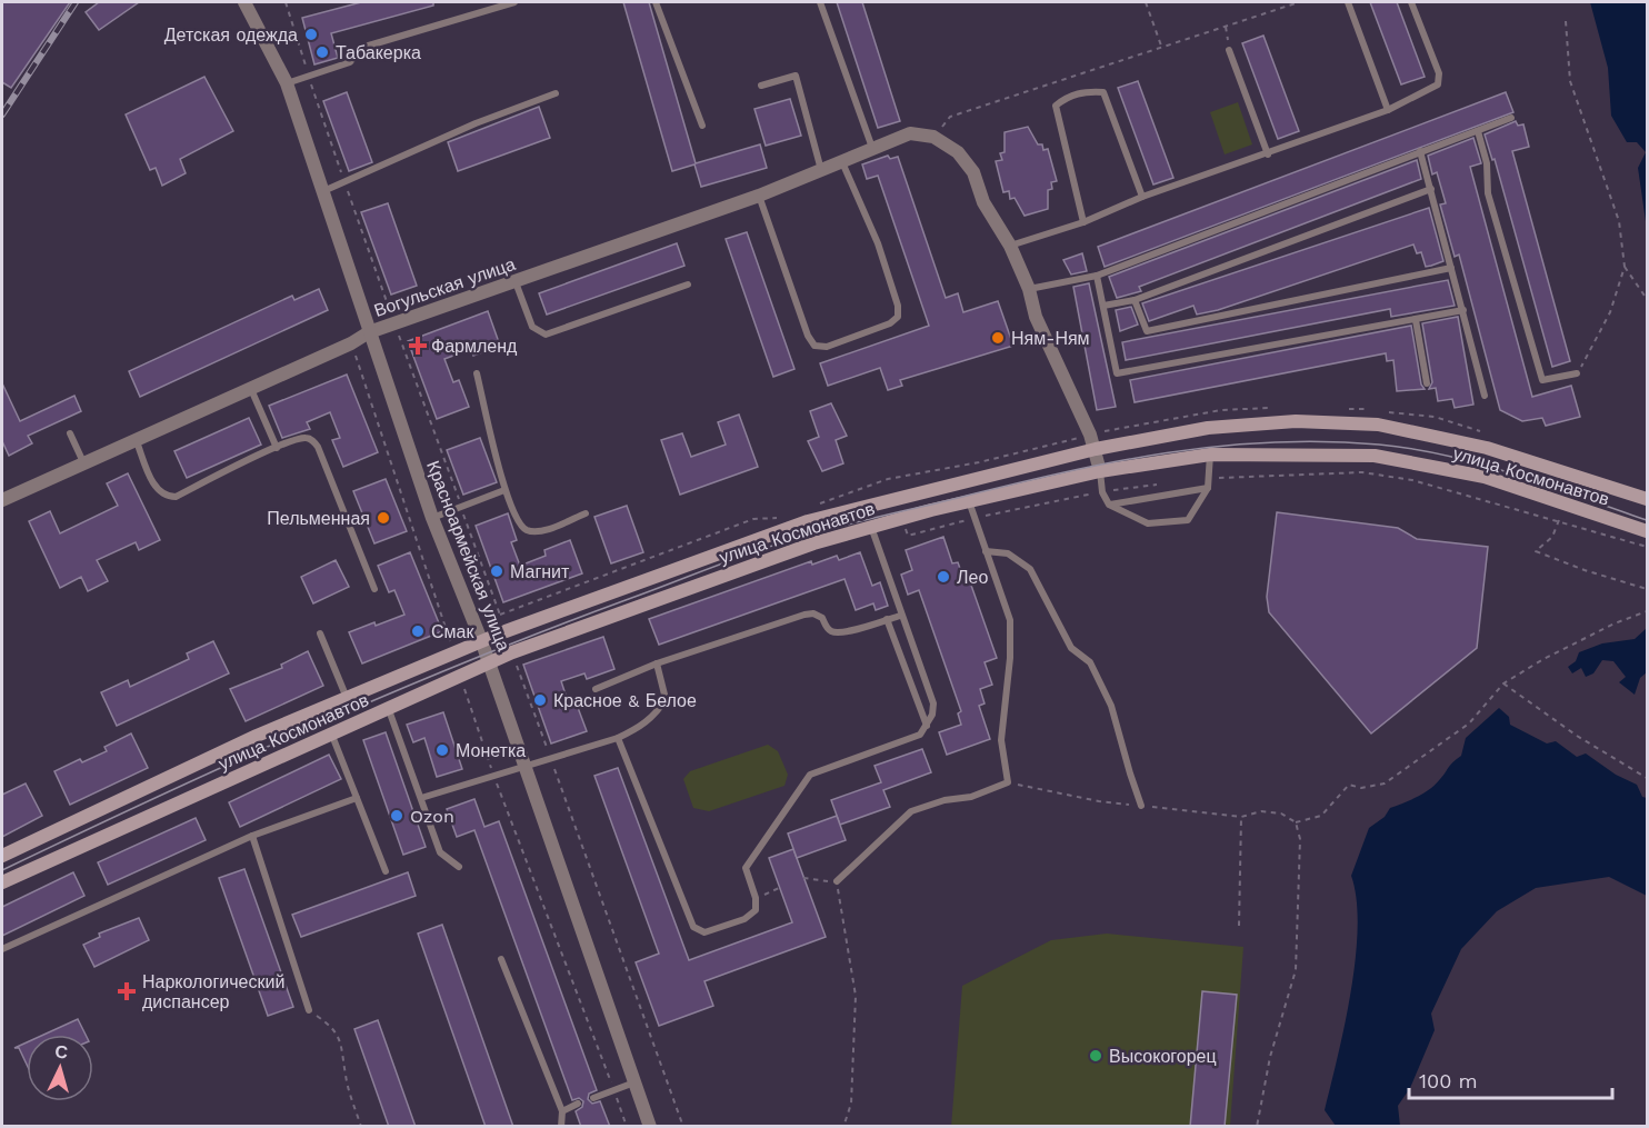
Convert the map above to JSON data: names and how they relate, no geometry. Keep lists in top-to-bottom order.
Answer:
{
  "streets": {
    "main road": ["улица Космонавтов"],
    "street": ["Вогульская улица", "Красноармейская улица"]
  },
  "crossings": [
    ["Вогульская улица", "Красноармейская улица"],
    ["улица Космонавтов", "Красноармейская улица"]
  ],
  "places": {
    "other": [
      "Детская одежда",
      "Табакерка",
      "Ням-Ням",
      "Пельменная",
      "Магнит",
      "Лео",
      "Смак",
      "Красное & Белое",
      "Монетка",
      "Ozon",
      "Высокогорец"
    ],
    "health": ["Фармленд", "Наркологический диспансер"]
  },
  "scale_bar": "100 m",
  "north": "top"
}
